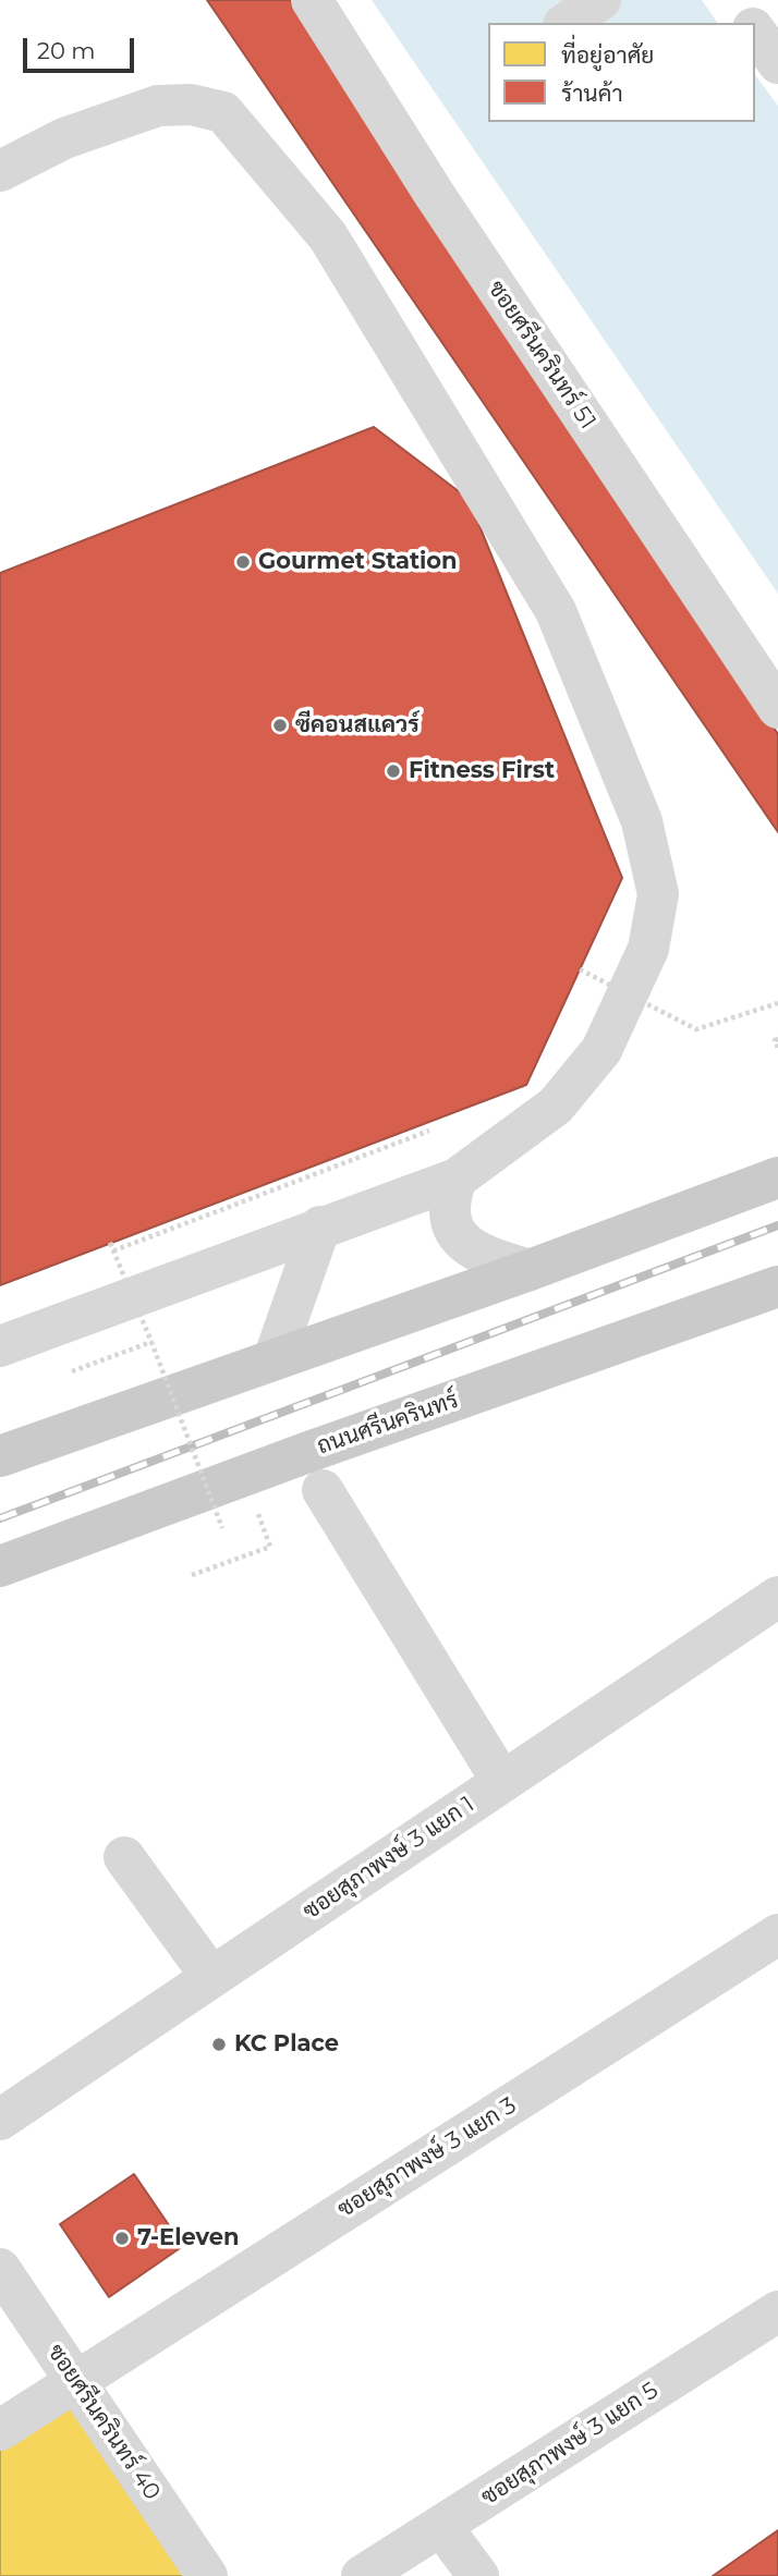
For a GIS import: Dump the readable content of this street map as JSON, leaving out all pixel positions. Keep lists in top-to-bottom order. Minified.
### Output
{"streets":{"main road":["ถนนศรีนครินทร์"],"street":["ซอยศรีนครินทร์ 51","ซอยสุภาพงษ์ 3 แยก 1","ซอยสุภาพงษ์ 3 แยก 3","ซอยศรีนครินทร์ 40","ซอยสุภาพงษ์ 3 แยก 5"]},"crossings":[["ซอยสุภาพงษ์ 3 แยก 3","ซอยศรีนครินทร์ 40"]],"places":["Gourmet Station","ซีคอนสแควร์","Fitness First","KC Place","7-Eleven"],"legend":["ที่อยู่อาศัย","ร้านค้า"],"scale_bar":"20 m"}
